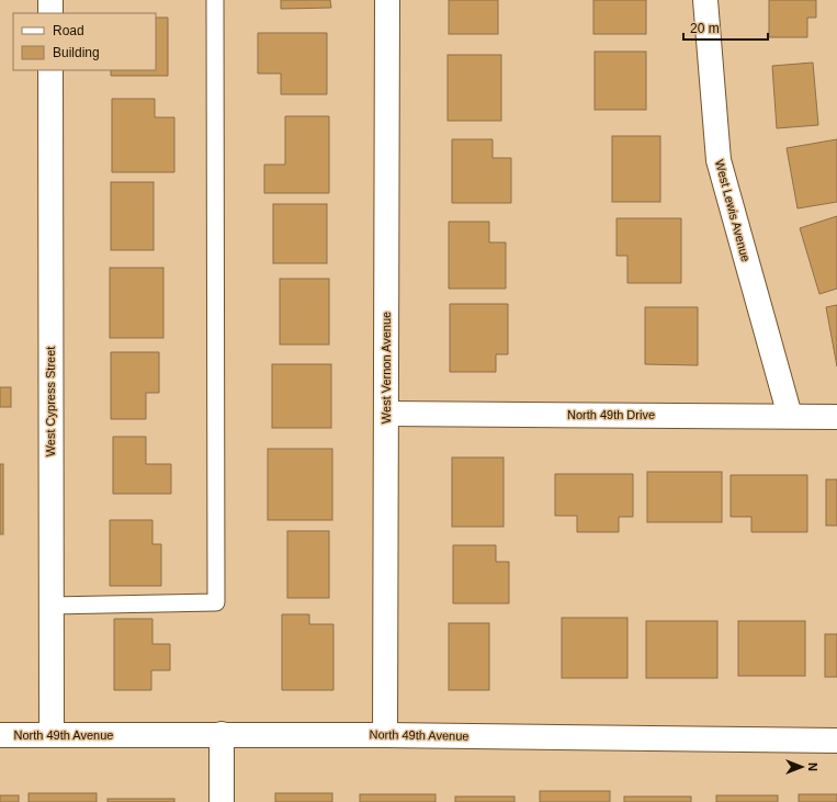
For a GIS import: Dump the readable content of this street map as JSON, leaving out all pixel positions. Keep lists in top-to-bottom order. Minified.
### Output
{"streets":{"street":["West Lewis Avenue","West Vernon Avenue","West Cypress Street","North 49th Drive","North 49th Avenue"]},"crossings":[["West Lewis Avenue","North 49th Drive"],["West Vernon Avenue","North 49th Drive"],["West Vernon Avenue","North 49th Avenue"],["West Cypress Street","North 49th Avenue"]],"legend":["Road","Building"],"scale_bar":"20 m","north":"right"}
